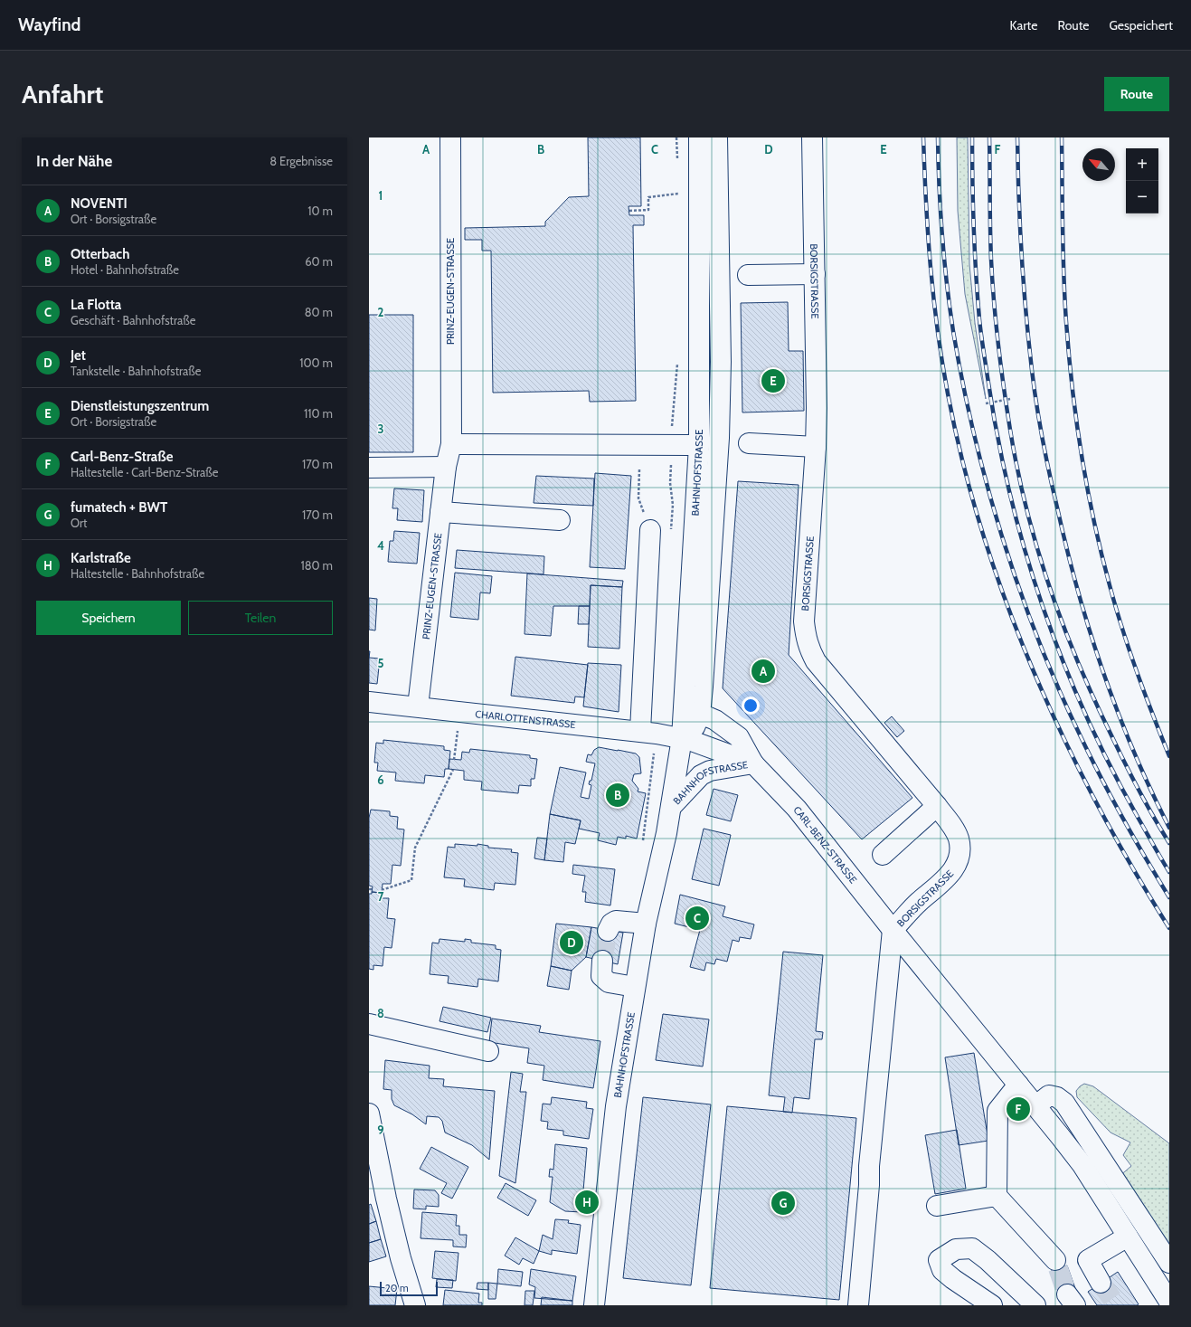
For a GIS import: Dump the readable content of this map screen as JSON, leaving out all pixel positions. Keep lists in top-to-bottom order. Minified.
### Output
{"streets":{"street":["BORSIGSTRASSE","PRINZ-EUGEN-STRASSE","BAHNHOFSTRASSE","CHARLOTTENSTRASSE","CARL-BENZ-STRASSE"]},"crossings":[["BORSIGSTRASSE","CARL-BENZ-STRASSE"],["PRINZ-EUGEN-STRASSE","CHARLOTTENSTRASSE"],["BAHNHOFSTRASSE","CHARLOTTENSTRASSE"],["BAHNHOFSTRASSE","CARL-BENZ-STRASSE"],["CHARLOTTENSTRASSE","CARL-BENZ-STRASSE"]],"scale_bar":"20 m","north":"top left","page":{"header":"Wayfind","nav":["Karte","Route","Gespeichert"],"buttons":["Route",["Speichern","Teilen"]],"title":"Anfahrt","heading":["In der Nähe","8 Ergebnisse"],"map_buttons":["+","−"],"list":[{"mark":"A","name":"NOVENTI","note":"Ort · Borsigstraße","value":"10 m"},{"mark":"B","name":"Otterbach","note":"Hotel · Bahnhofstraße","value":"60 m"},{"mark":"C","name":"La Flotta","note":"Geschäft · Bahnhofstraße","value":"80 m"},{"mark":"D","name":"Jet","note":"Tankstelle · Bahnhofstraße","value":"100 m"},{"mark":"E","name":"Dienstleistungszentrum","note":"Ort · Borsigstraße","value":"110 m"},{"mark":"F","name":"Carl-Benz-Straße","note":"Haltestelle · Carl-Benz-Straße","value":"170 m"},{"mark":"G","name":"fumatech + BWT","note":"Ort","value":"170 m"},{"mark":"H","name":"Karlstraße","note":"Haltestelle · Bahnhofstraße","value":"180 m"}],"pins":["E","A","B","C","D","F","H","G"],"scale":"20 m"},"grid":{"columns":["A","B","C","D","E","F"],"rows":["1","2","3","4","5","6","7","8","9"]}}
